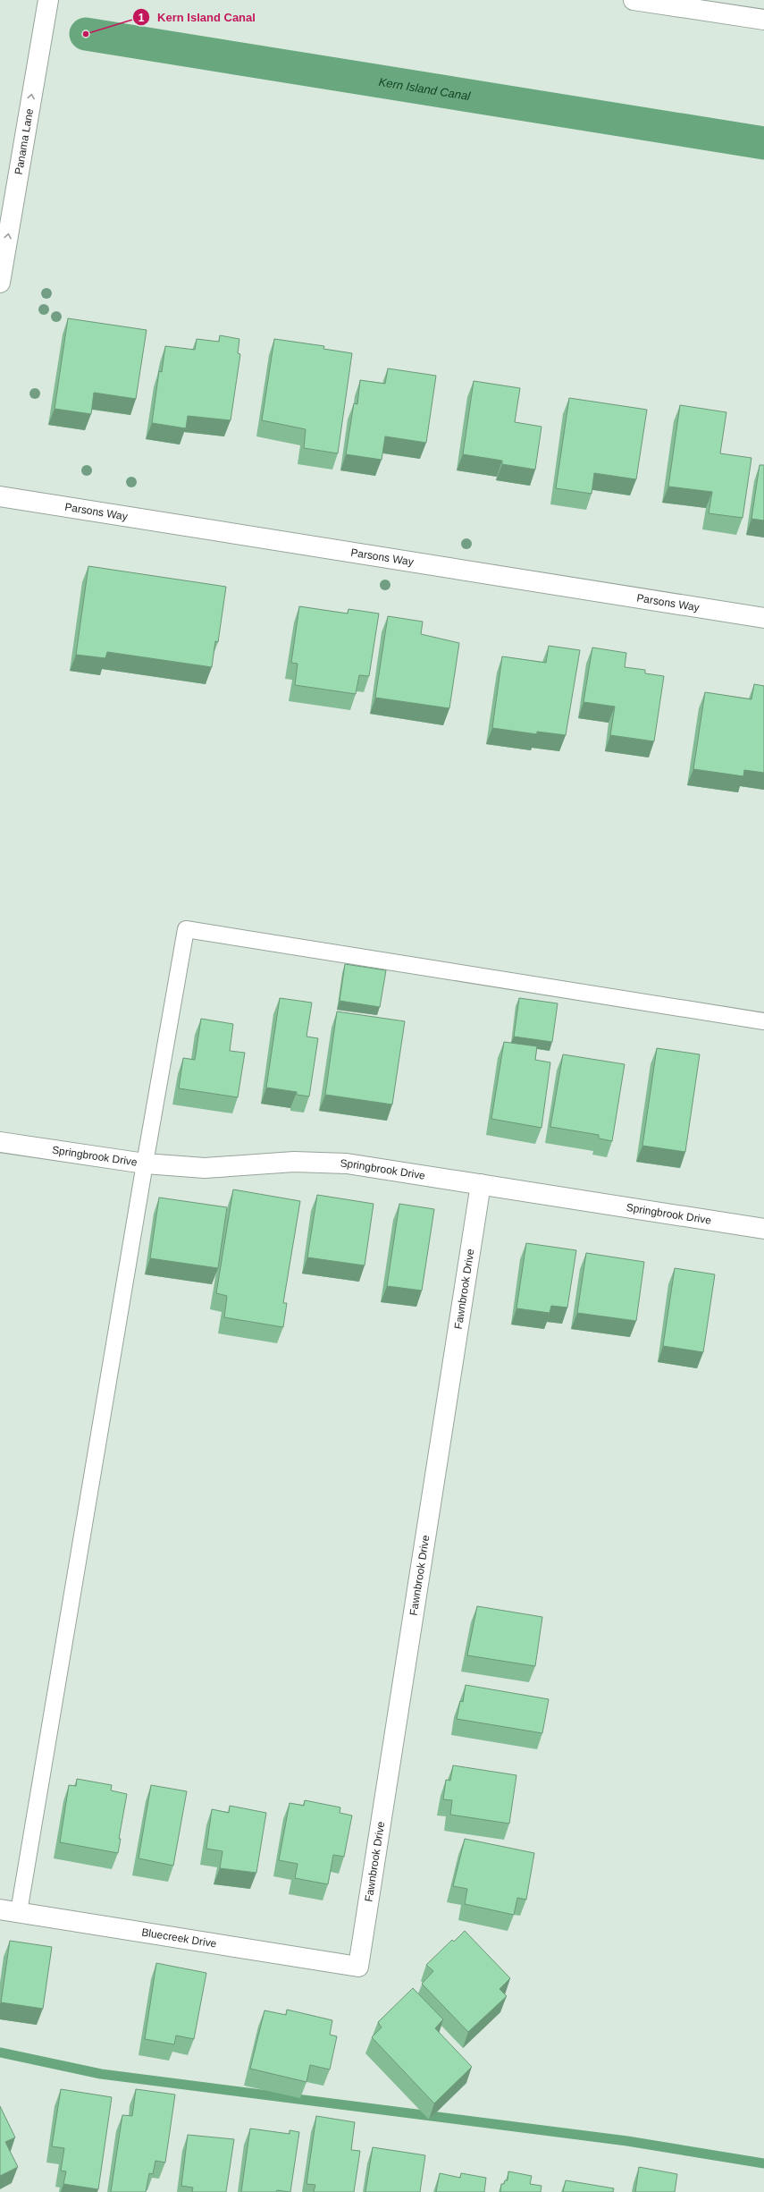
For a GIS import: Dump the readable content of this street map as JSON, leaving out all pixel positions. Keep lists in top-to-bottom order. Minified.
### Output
{"streets":{"street":["Panama Lane","Parsons Way","Springbrook Drive","Fawnbrook Drive","Bluecreek Drive"]},"crossings":[["Springbrook Drive","Fawnbrook Drive"],["Fawnbrook Drive","Bluecreek Drive"]],"one_way":["Panama Lane"],"water":["Kern Island Canal"],"places":["Kern Island Canal"]}
